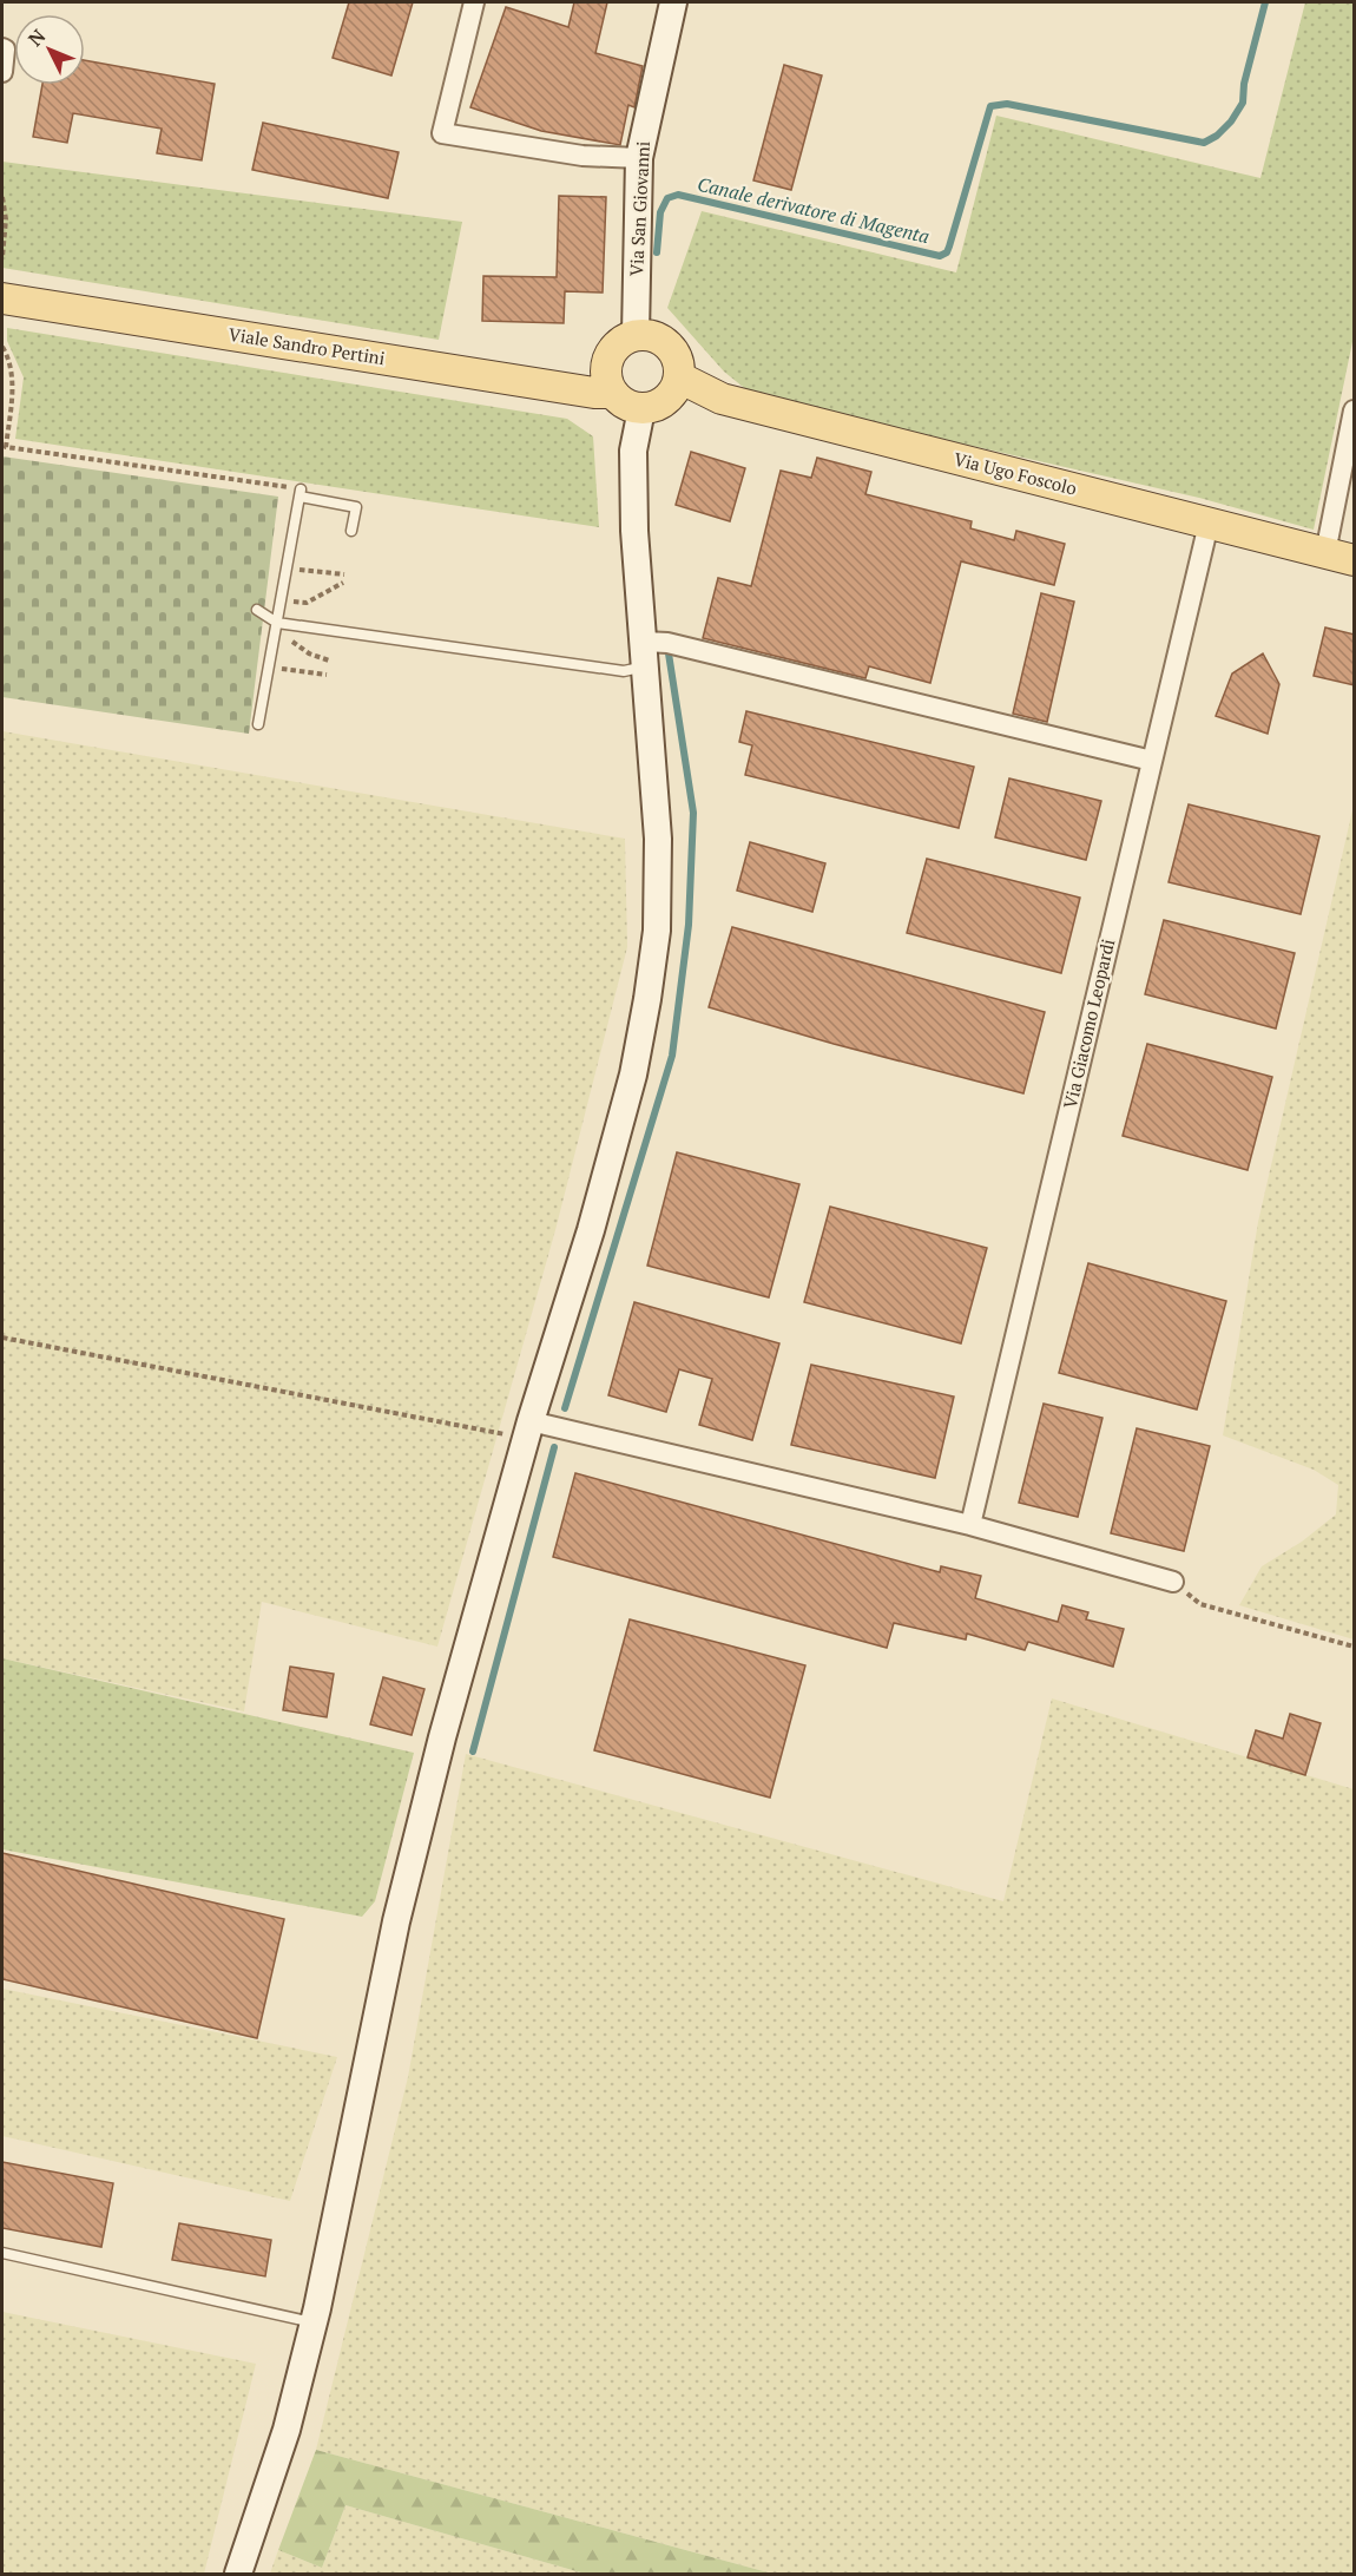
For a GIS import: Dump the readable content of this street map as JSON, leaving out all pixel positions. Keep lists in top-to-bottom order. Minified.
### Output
{"streets":{"main road":["Viale Sandro Pertini","Via Ugo Foscolo"],"street":["Via San Giovanni","Via Giacomo Leopardi"]},"crossings":[["Via San Giovanni","Viale Sandro Pertini"],["Via San Giovanni","Via Ugo Foscolo"],["Viale Sandro Pertini","Via Ugo Foscolo"],["Via Ugo Foscolo","Via Giacomo Leopardi"]],"water":["Canale derivatore di Magenta"],"north":"top left"}
